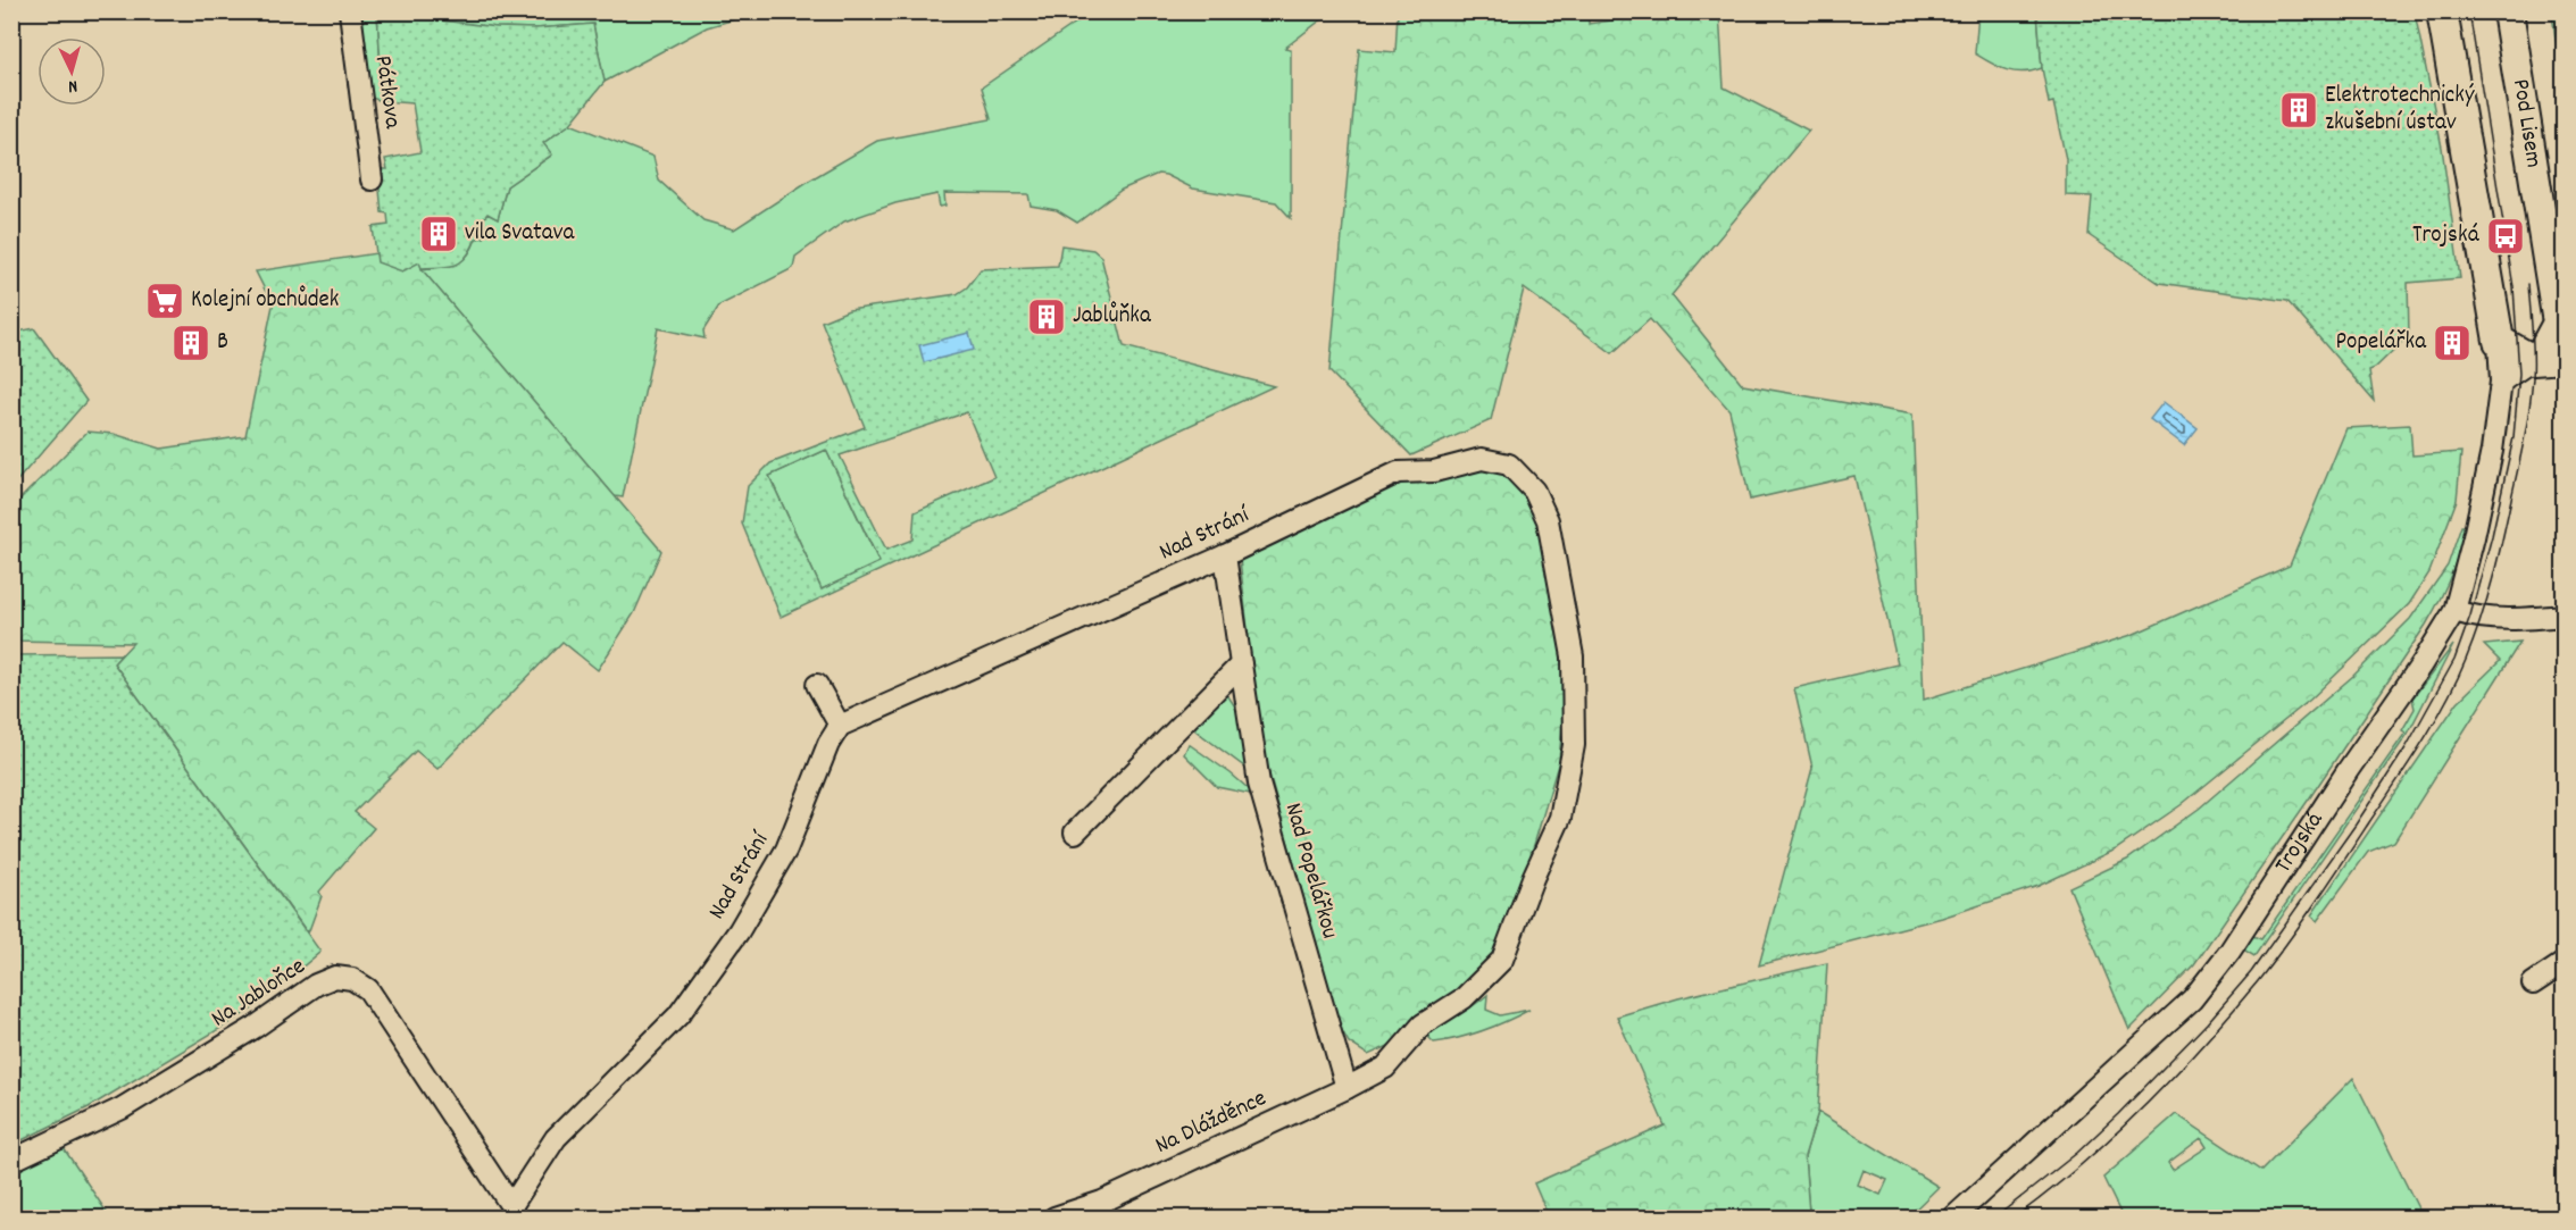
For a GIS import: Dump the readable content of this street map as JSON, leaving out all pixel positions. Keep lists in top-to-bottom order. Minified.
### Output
{"streets":{"street":["Pátkova","Pod Lisem","Nad Strání","Trojská","Nad Popelářkou","Na Jabloňce","Na Dlážděnce"]},"crossings":[["Nad Strání","Nad Popelářkou"],["Nad Strání","Na Jabloňce"],["Nad Strání","Na Dlážděnce"],["Nad Popelářkou","Na Dlážděnce"]],"places":{"building":["Elektrotechnický zkušební ústav","vila Svatava","Jablůňka","B","Popelářka"],"bus stop":["Trojská"],"supermarket":["Kolejní obchůdek"]},"north":"bottom"}
